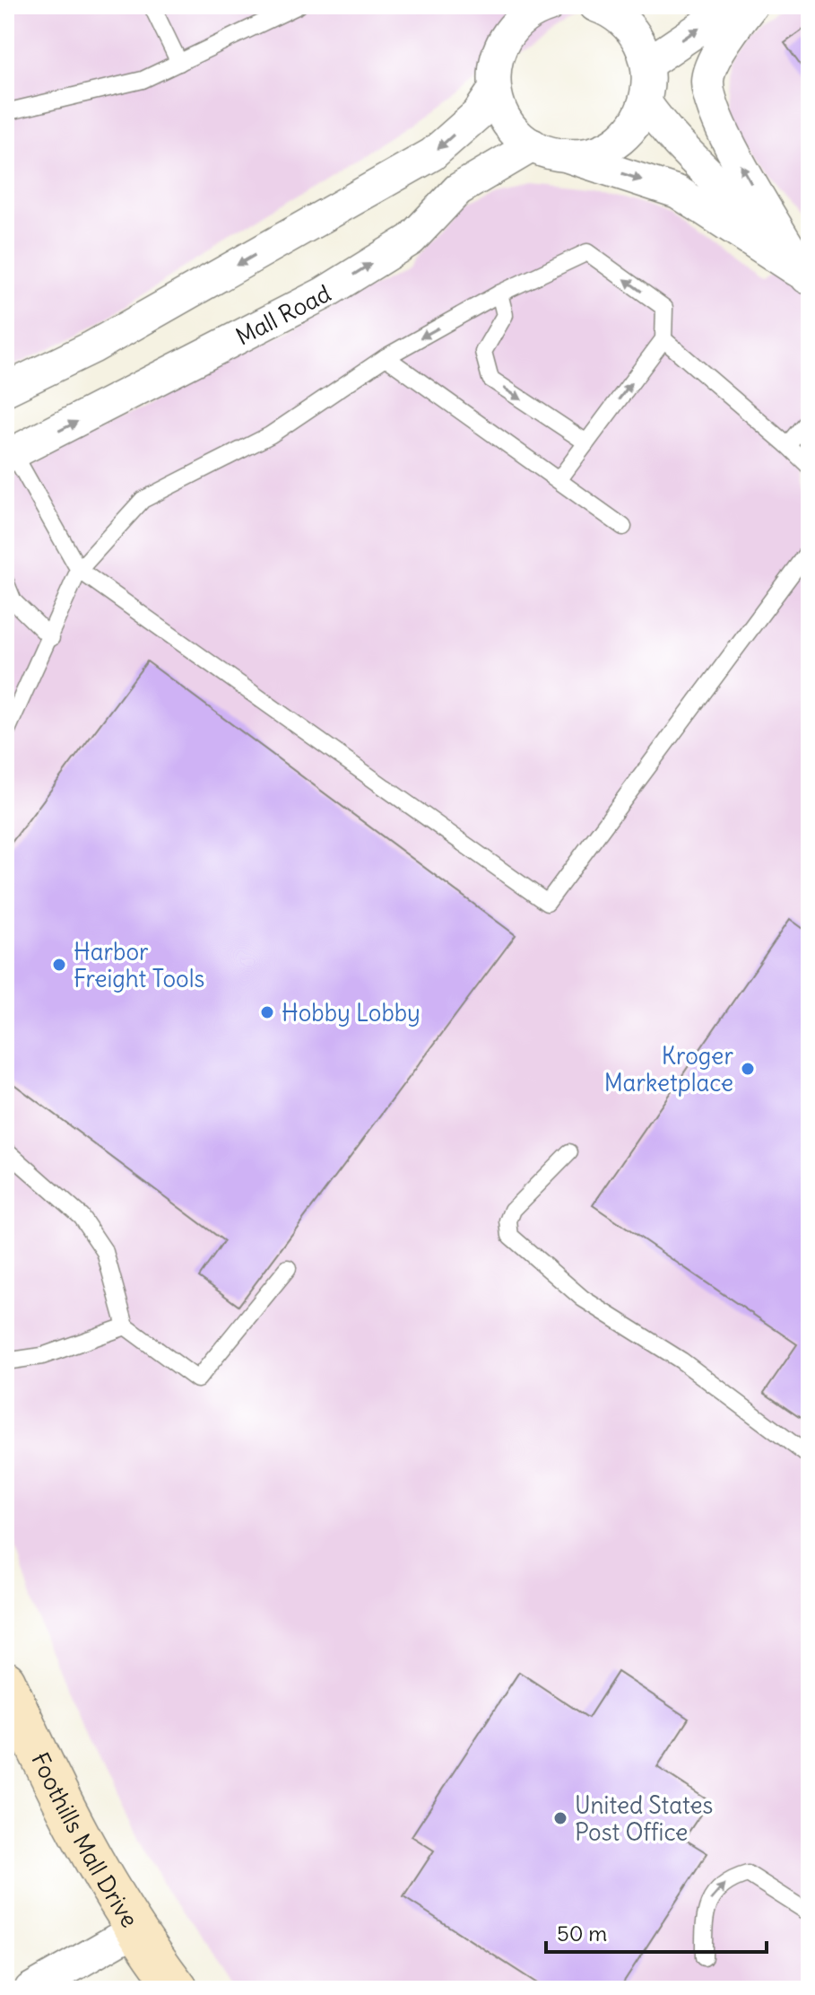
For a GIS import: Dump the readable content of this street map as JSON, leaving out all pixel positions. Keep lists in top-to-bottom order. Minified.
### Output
{"streets":{"main road":["Foothills Mall Drive"],"street":["Mall Road"]},"places":["Harbor Freight Tools","Hobby Lobby","Kroger Marketplace","United States Post Office"],"scale_bar":"50 m"}
